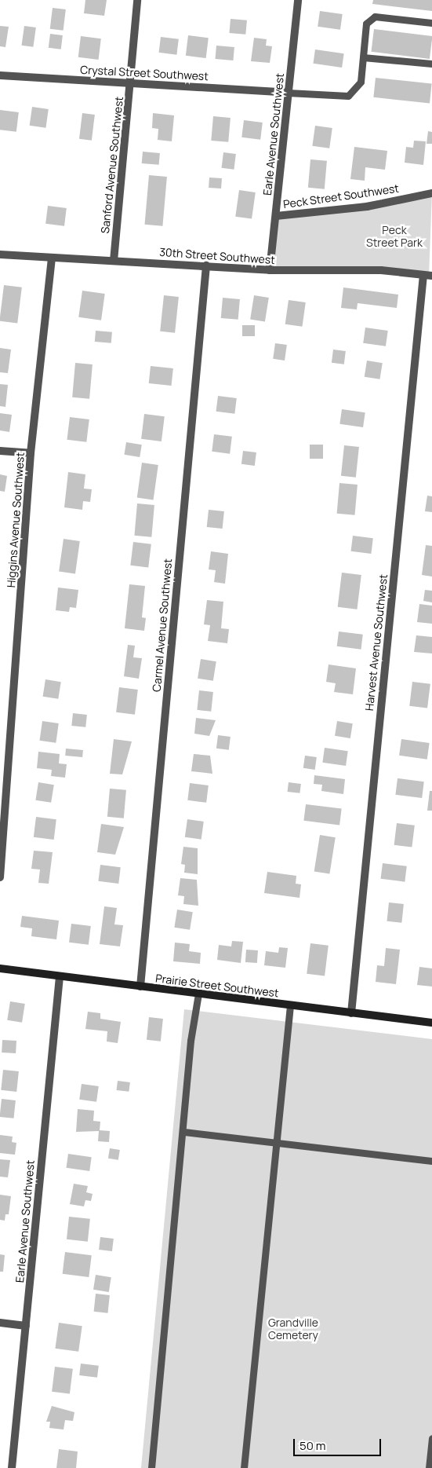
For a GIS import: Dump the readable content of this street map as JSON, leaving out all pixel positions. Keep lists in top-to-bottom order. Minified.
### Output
{"streets":{"street":["Crystal Street Southwest","Earle Avenue Southwest","Sanford Avenue Southwest","Peck Street Southwest","30th Street Southwest","Higgins Avenue Southwest","Carmel Avenue Southwest","Harvest Avenue Southwest","Prairie Street Southwest"]},"crossings":[["Crystal Street Southwest","Earle Avenue Southwest"],["Crystal Street Southwest","Sanford Avenue Southwest"],["Earle Avenue Southwest","Peck Street Southwest"],["Earle Avenue Southwest","30th Street Southwest"],["Earle Avenue Southwest","Prairie Street Southwest"],["Sanford Avenue Southwest","30th Street Southwest"],["30th Street Southwest","Higgins Avenue Southwest"],["30th Street Southwest","Carmel Avenue Southwest"],["30th Street Southwest","Harvest Avenue Southwest"],["Carmel Avenue Southwest","Prairie Street Southwest"],["Harvest Avenue Southwest","Prairie Street Southwest"]],"parks":["Peck Street Park","Grandville Cemetery"],"scale_bar":"50 m"}
